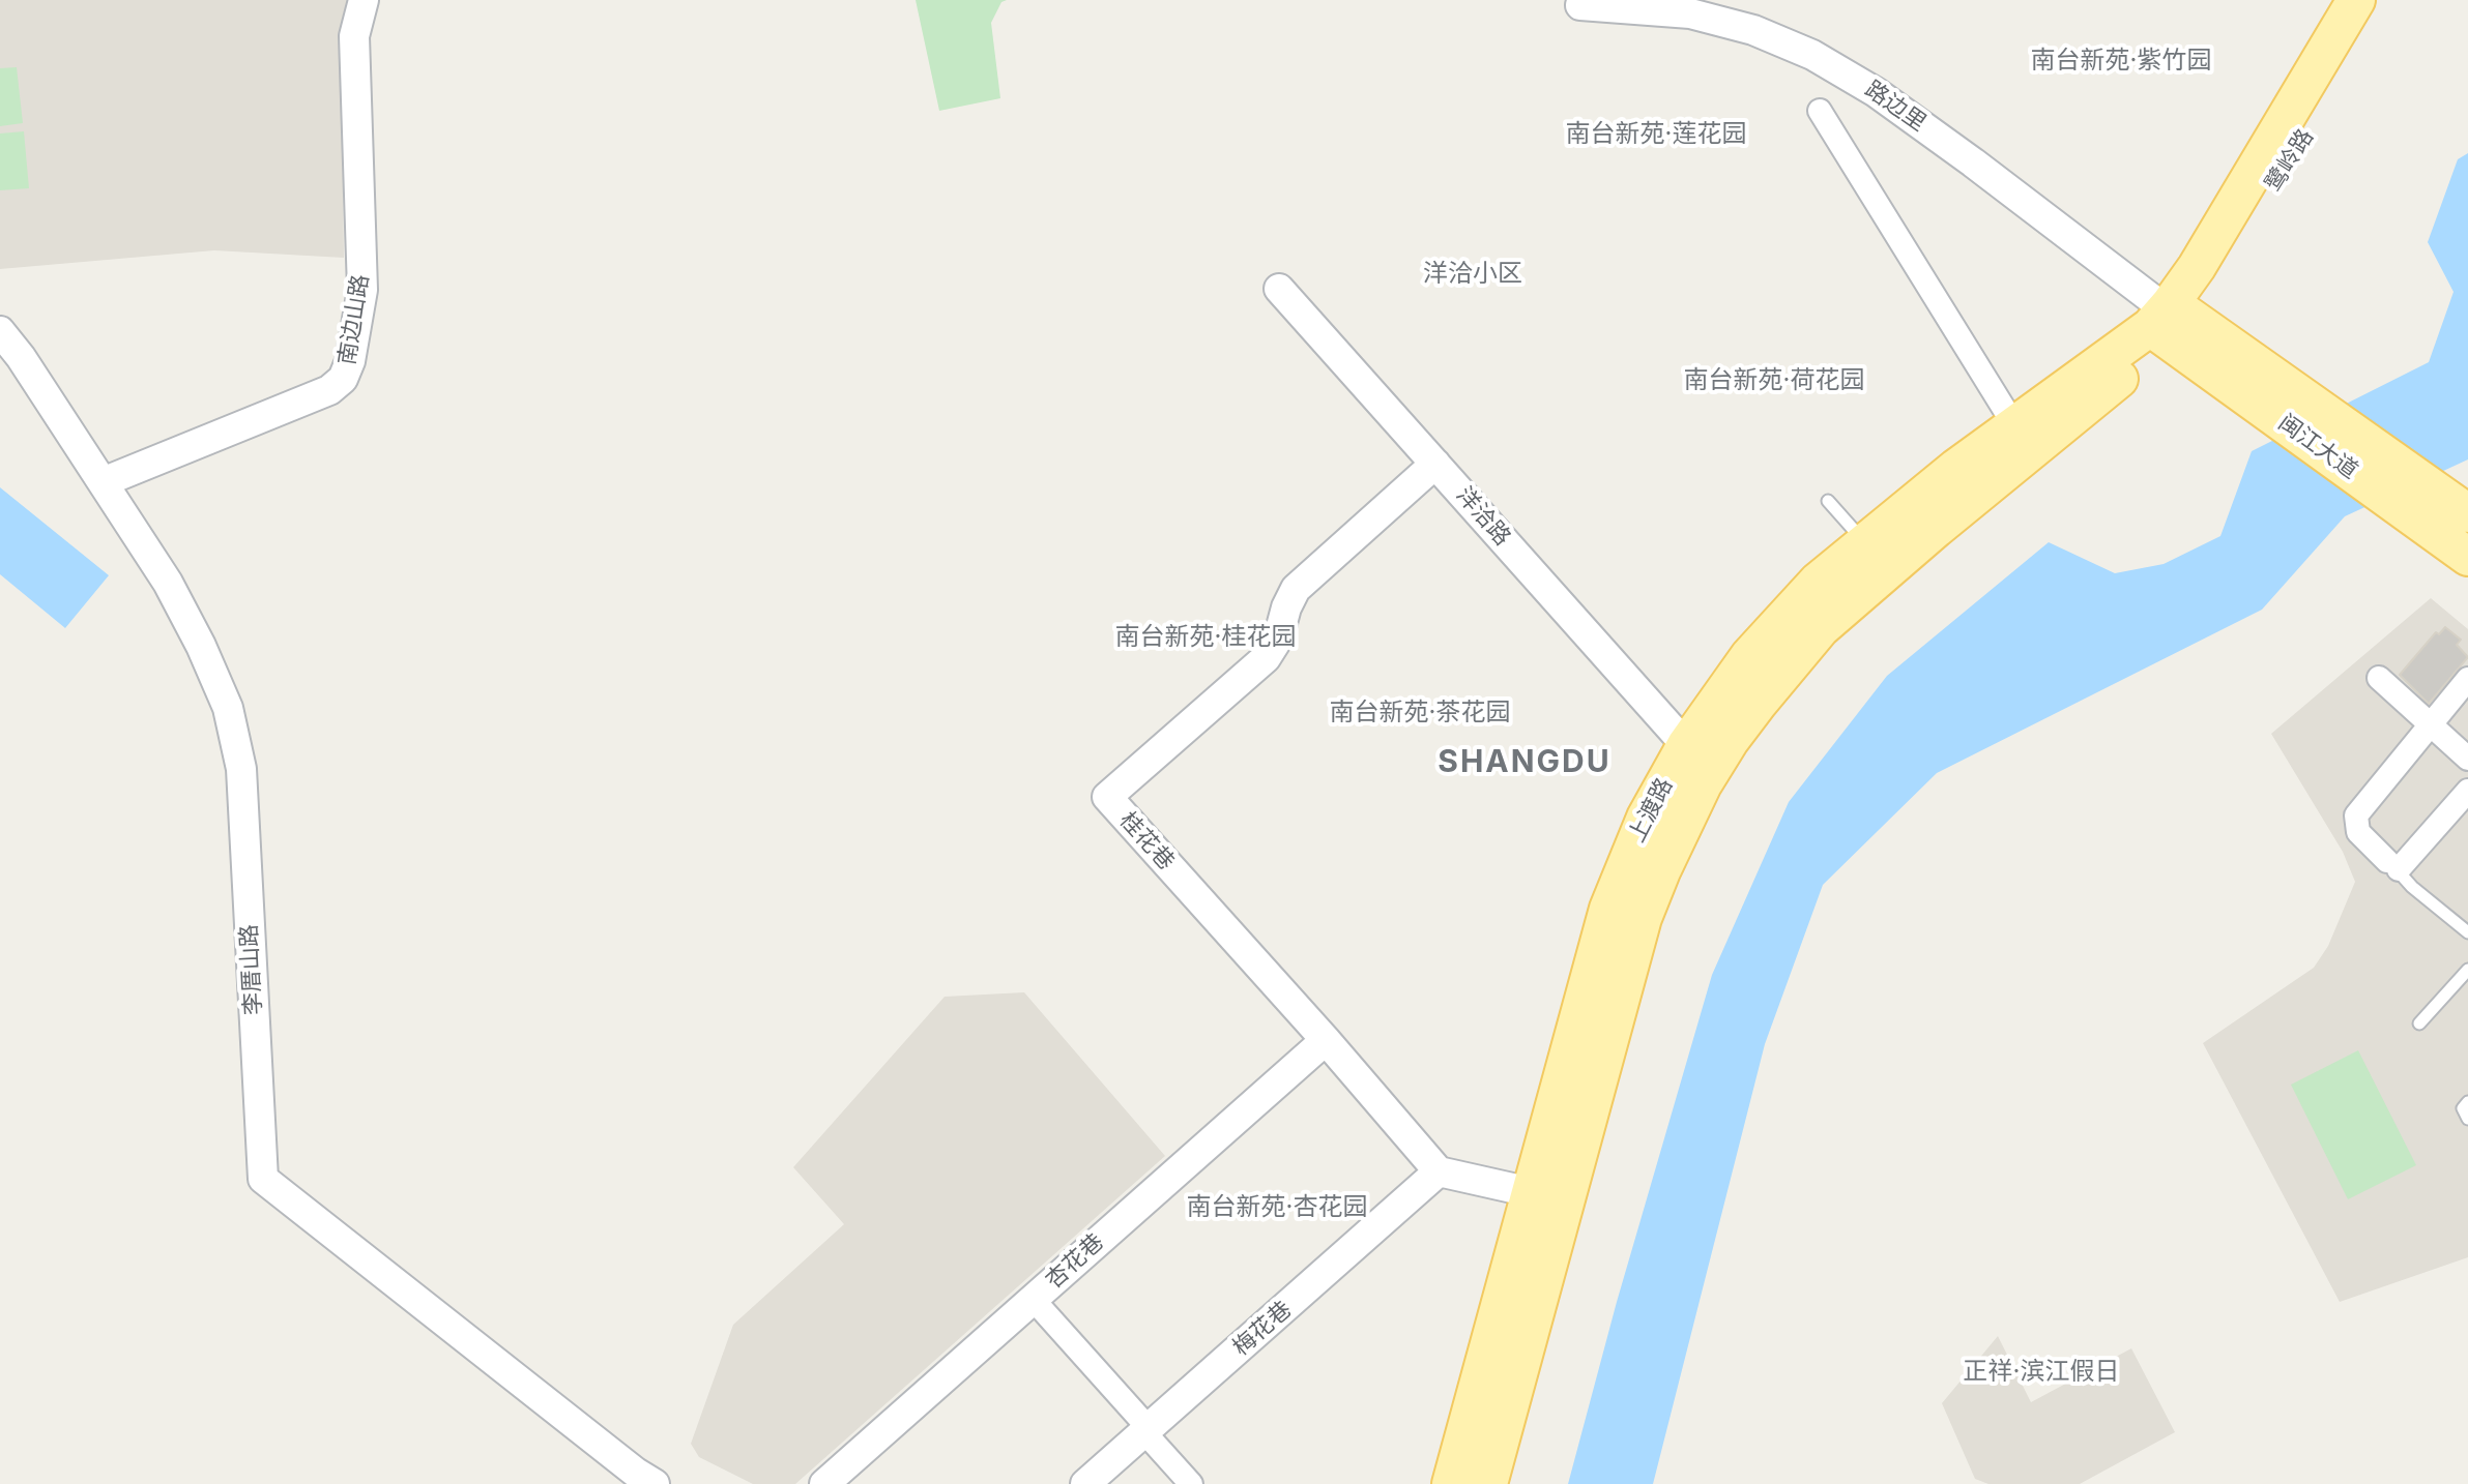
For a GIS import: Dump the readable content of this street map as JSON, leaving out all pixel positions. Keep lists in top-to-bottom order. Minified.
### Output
{"streets":{"main road":["鹭岭路","闽江大道","上渡路"],"street":["路边里","南边山路","洋洽路","桂花巷","李厝山路","杏花巷","梅花巷"]},"crossings":[["路边里","鹭岭路"],["路边里","闽江大道"],["路边里","上渡路"],["鹭岭路","闽江大道"],["鹭岭路","上渡路"],["南边山路","李厝山路"],["闽江大道","上渡路"],["洋洽路","上渡路"],["洋洽路","桂花巷"],["桂花巷","杏花巷"],["桂花巷","梅花巷"]],"districts":["南台新苑·紫竹园","南台新苑·莲花园","洋洽小区","南台新苑·荷花园","南台新苑·桂花园","南台新苑·茶花园","SHANGDU","南台新苑·杏花园","正祥·滨江假日"]}
